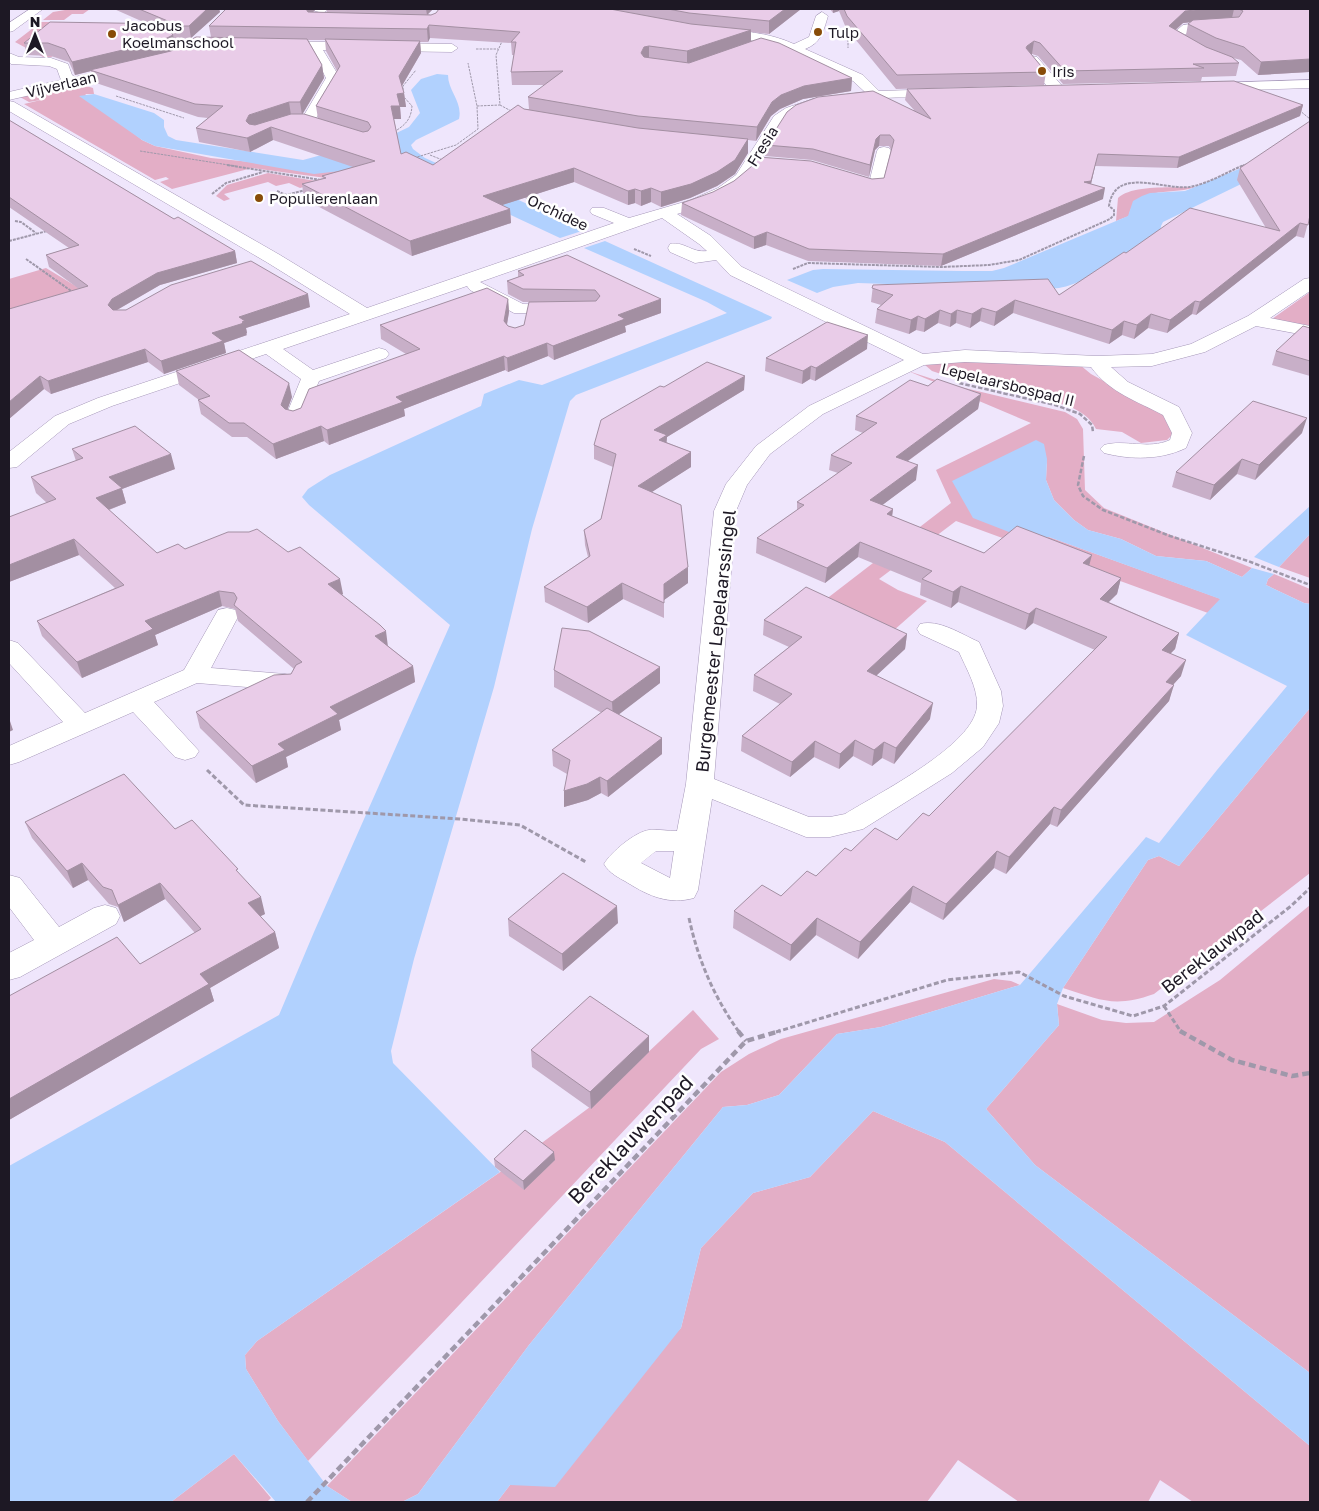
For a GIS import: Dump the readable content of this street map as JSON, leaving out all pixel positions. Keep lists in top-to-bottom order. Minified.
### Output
{"streets":{"street":["Vijverlaan","Fresia","Orchidee","Burgemeester Lepelaarssingel"],"path":["Lepelaarsbospad II","Bereklauwpad","Bereklauwenpad"]},"crossings":[["Fresia","Orchidee"],["Bereklauwpad","Bereklauwenpad"]],"places":["Tulp","Jacobus Koelmanschool","Iris","Populierenlaan"],"north":"top"}
